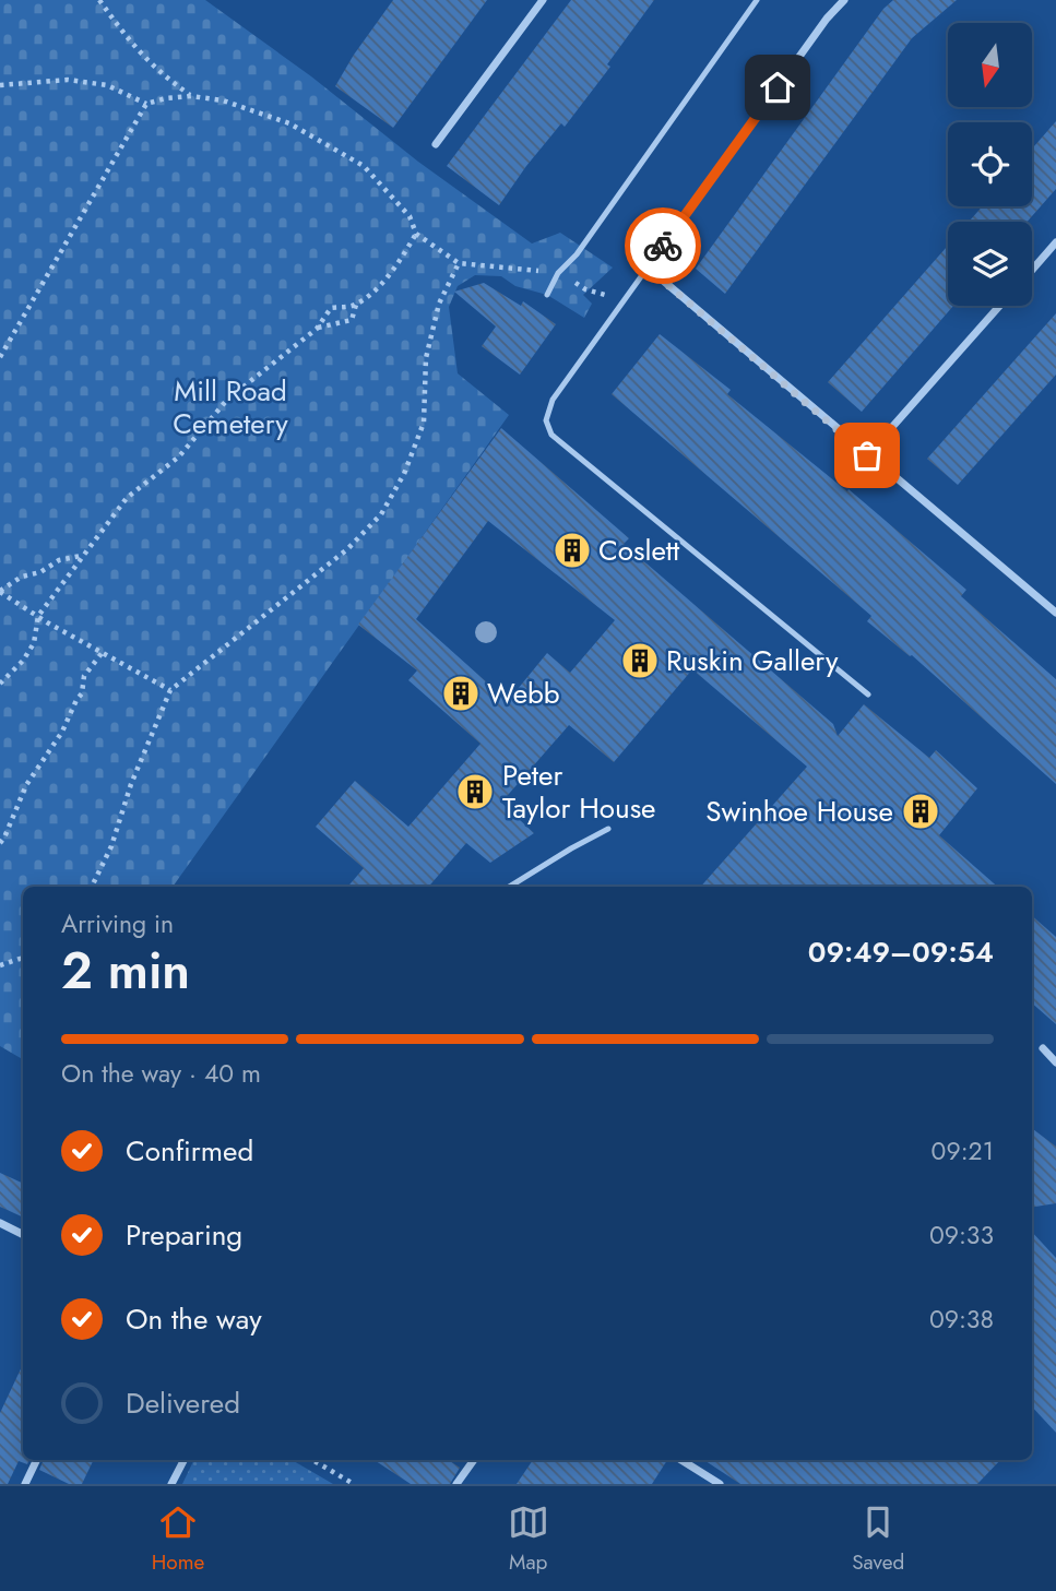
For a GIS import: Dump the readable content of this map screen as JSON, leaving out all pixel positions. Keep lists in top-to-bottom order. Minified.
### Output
{"parks":["Mill Road Cemetery"],"places":{"building":["Coslett","Ruskin Gallery","Webb","Peter Taylor House","Swinhoe House"]},"north":"bottom","page":{"heading":["2 min","Arriving in","09:49–09:54"],"bar":"On the way · 40 m","list":[["Confirmed","09:21"],["Preparing","09:33"],["On the way","09:38"],"Delivered"],"tabs":["Home","Map","Saved"]}}
